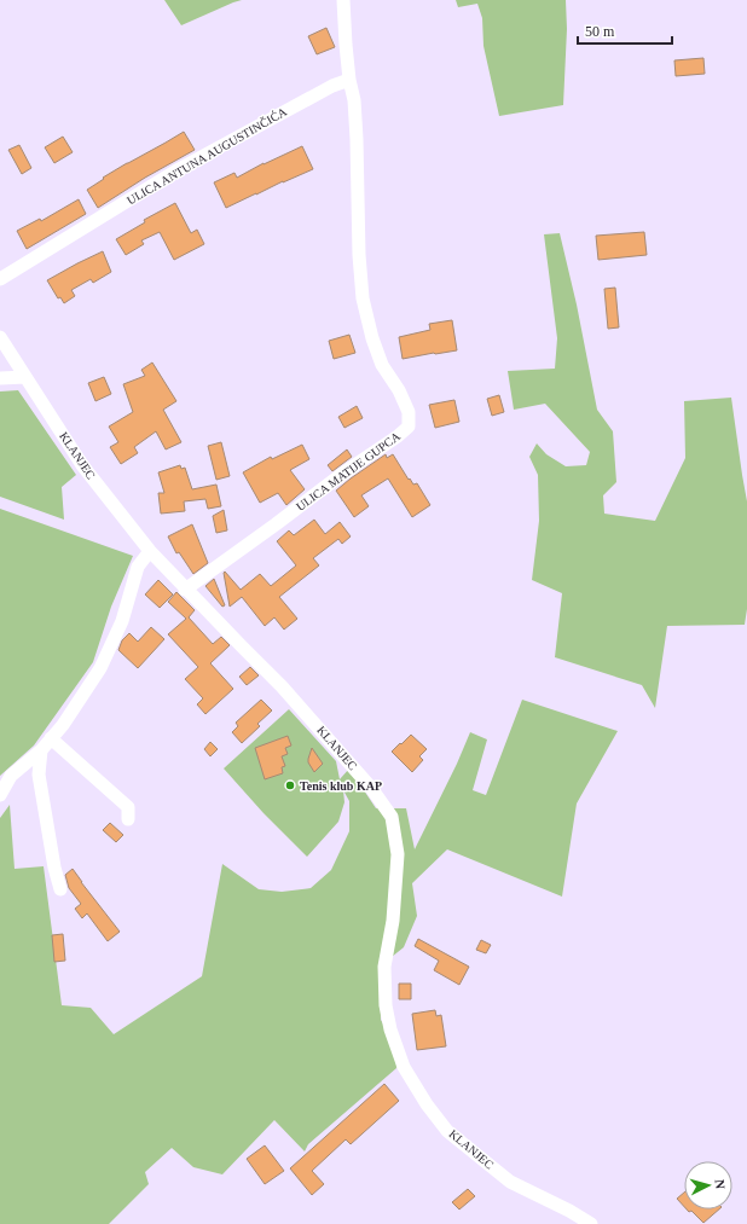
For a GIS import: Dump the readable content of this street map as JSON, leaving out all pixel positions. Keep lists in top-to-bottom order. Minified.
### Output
{"streets":{"street":["ULICA ANTUNA AUGUSTINČIĆA","KLANJEC","ULICA MATIJE GUPCA"]},"crossings":[["ULICA ANTUNA AUGUSTINČIĆA","ULICA MATIJE GUPCA"],["KLANJEC","ULICA MATIJE GUPCA"]],"places":["Tenis klub KAP"],"scale_bar":"50 m","north":"right"}
